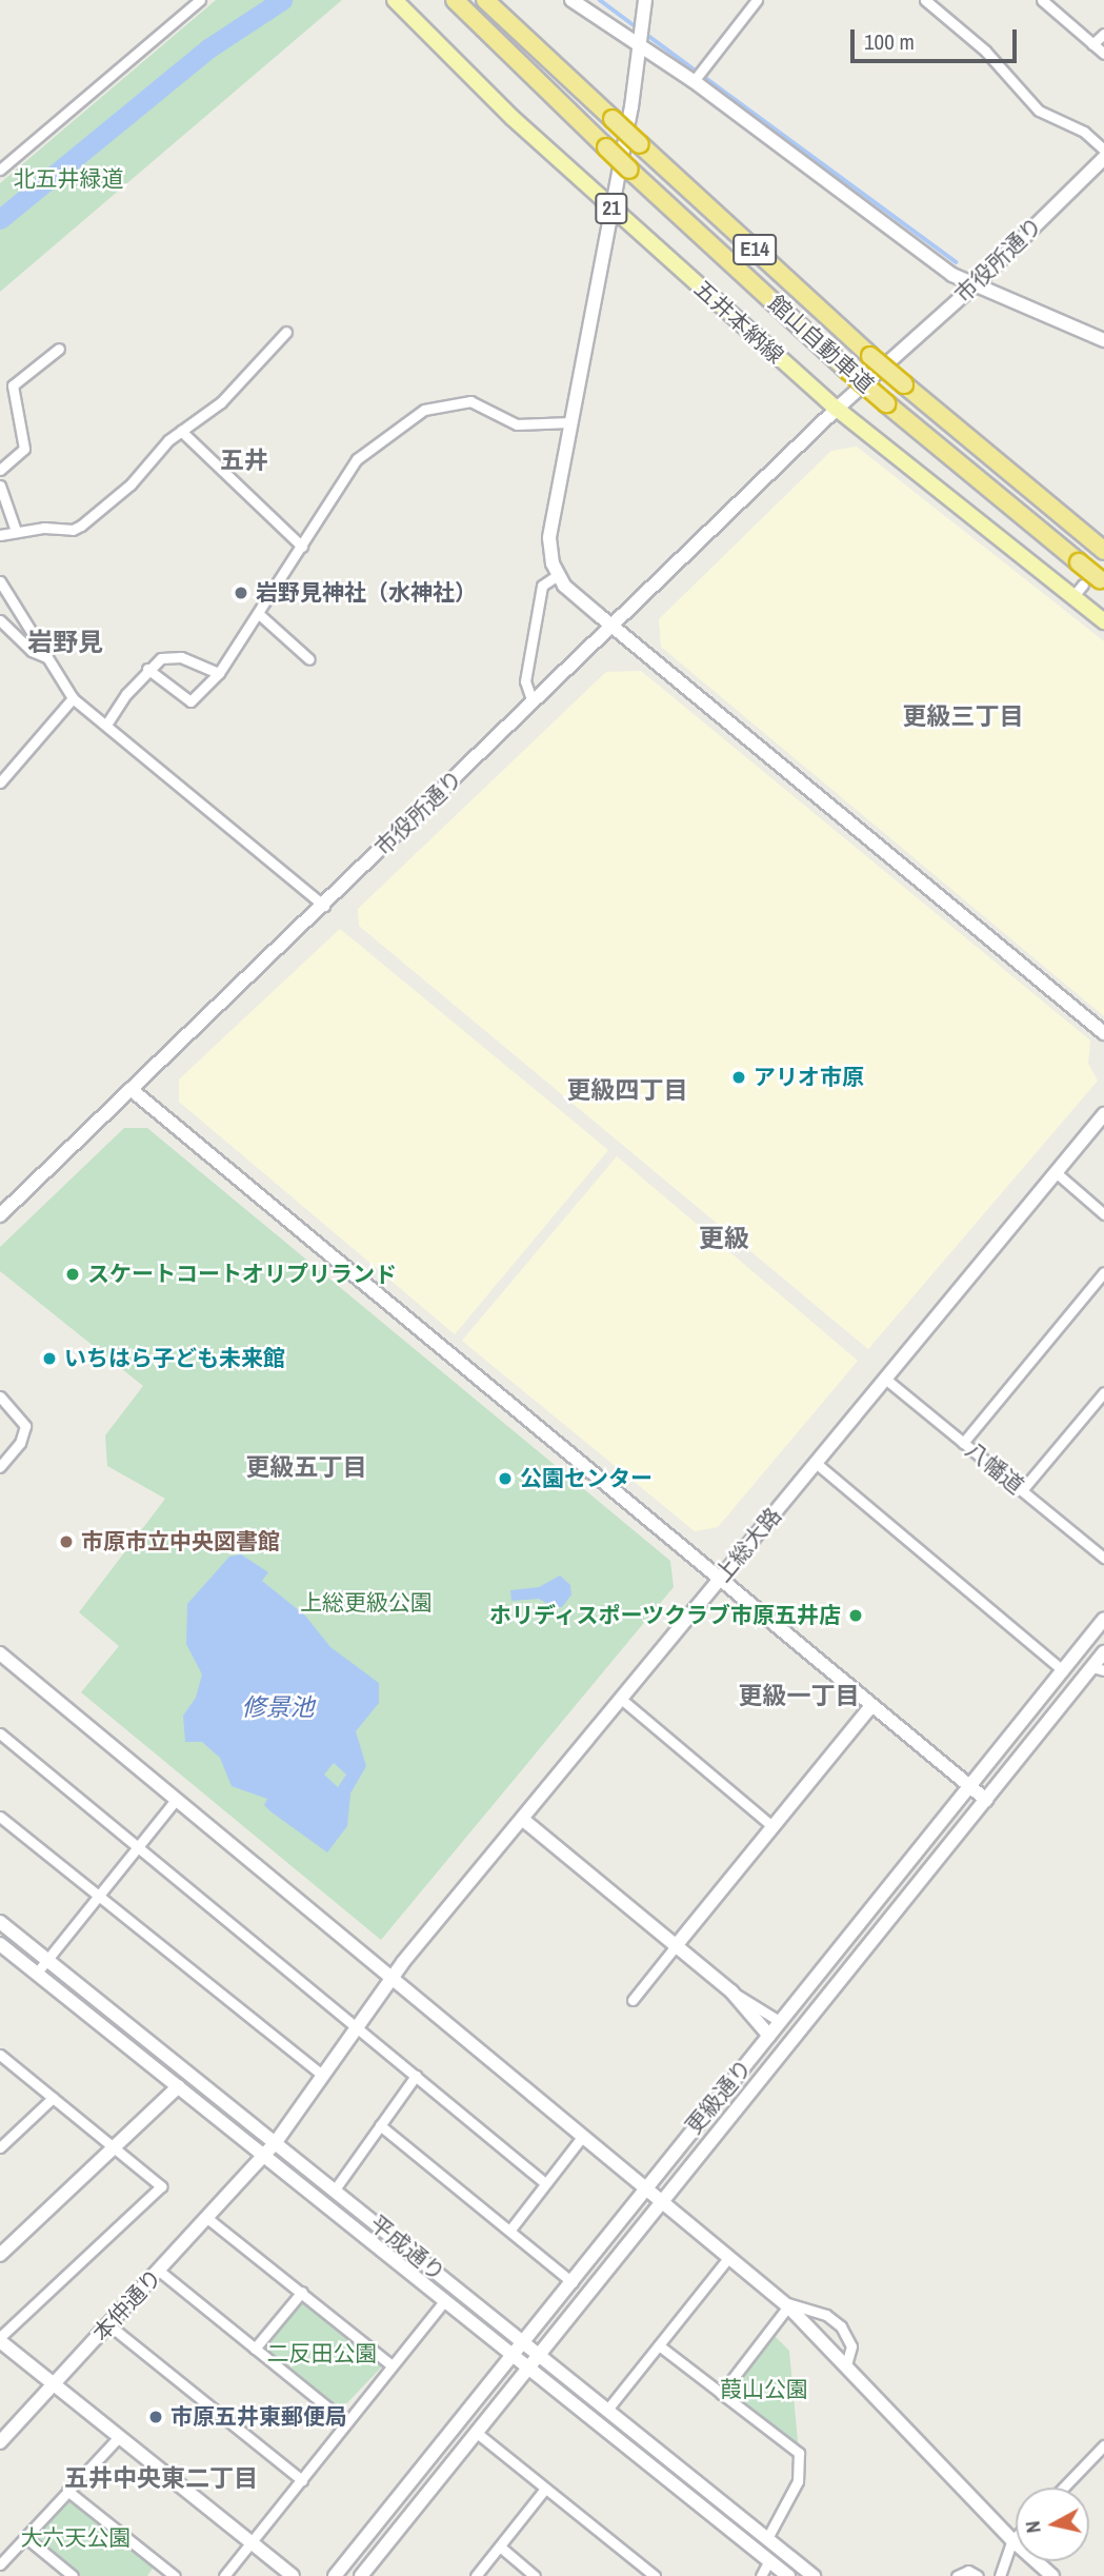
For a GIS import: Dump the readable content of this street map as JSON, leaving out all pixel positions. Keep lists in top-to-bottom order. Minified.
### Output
{"streets":{"highway":["E14","館山自動車道"],"main road":["21","五井本納線"],"street":["市役所通り","八幡道","上総大路","更級通り","平成通り","本仲通り"]},"crossings":[["市役所通り","五井本納線"],["五井本納線","館山自動車道"],["八幡道","上総大路"],["上総大路","本仲通り"],["更級通り","平成通り"],["平成通り","本仲通り"]],"districts":["五井","岩野見","更級三丁目","更級四丁目","更級","更級五丁目","更級一丁目","五井中央東二丁目"],"water":["修景池"],"parks":["北五井緑道","上総更級公園","二反田公園","葭山公園","大六天公園"],"places":["岩野見神社（水神社）","アリオ市原","スケートコートオリプリランド","いちはら子ども未来館","公園センター","市原市立中央図書館","ホリディスポーツクラブ市原五井店","市原五井東郵便局"],"scale_bar":"100 m","north":"left"}
